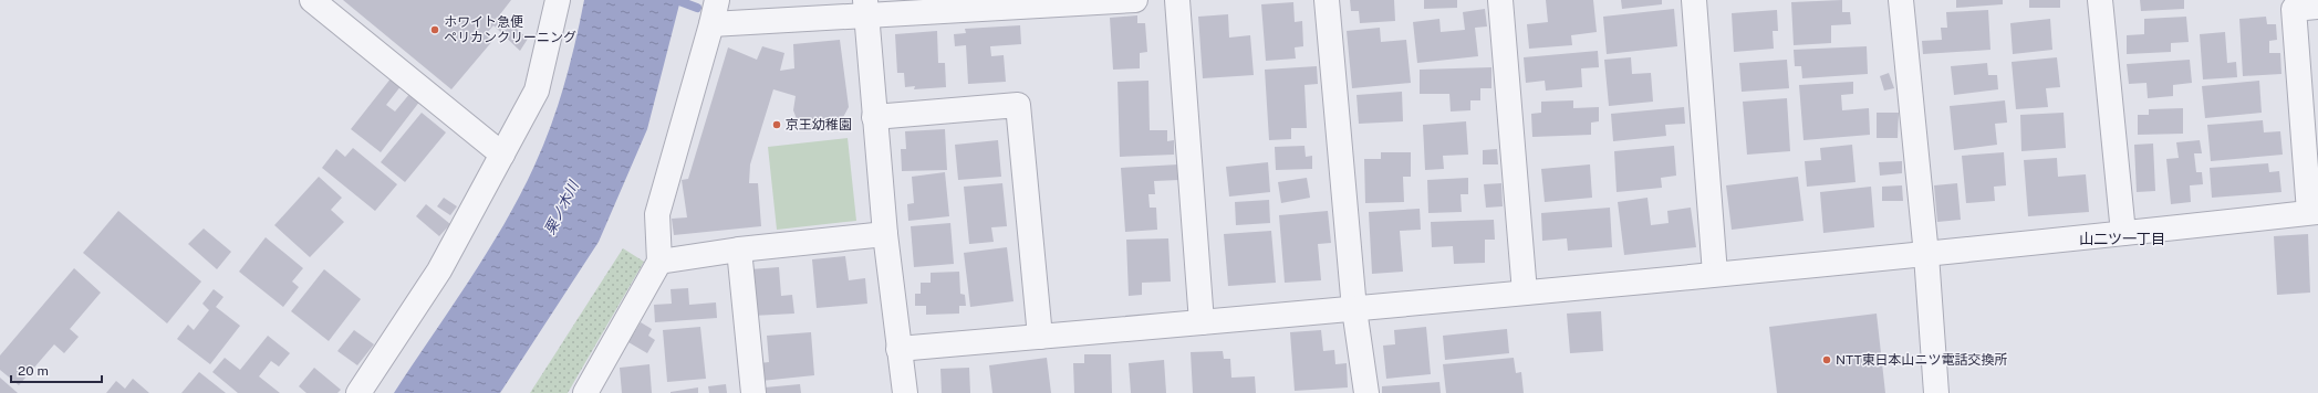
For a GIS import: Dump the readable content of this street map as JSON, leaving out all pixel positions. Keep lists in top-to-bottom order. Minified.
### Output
{"districts":["山二ツ一丁目"],"water":["栗ノ木川"],"places":["ホワイト急便 ペリカンクリーニング","京王幼稚園","NTT東日本山ニツ電話交換所"],"scale_bar":"20 m"}
